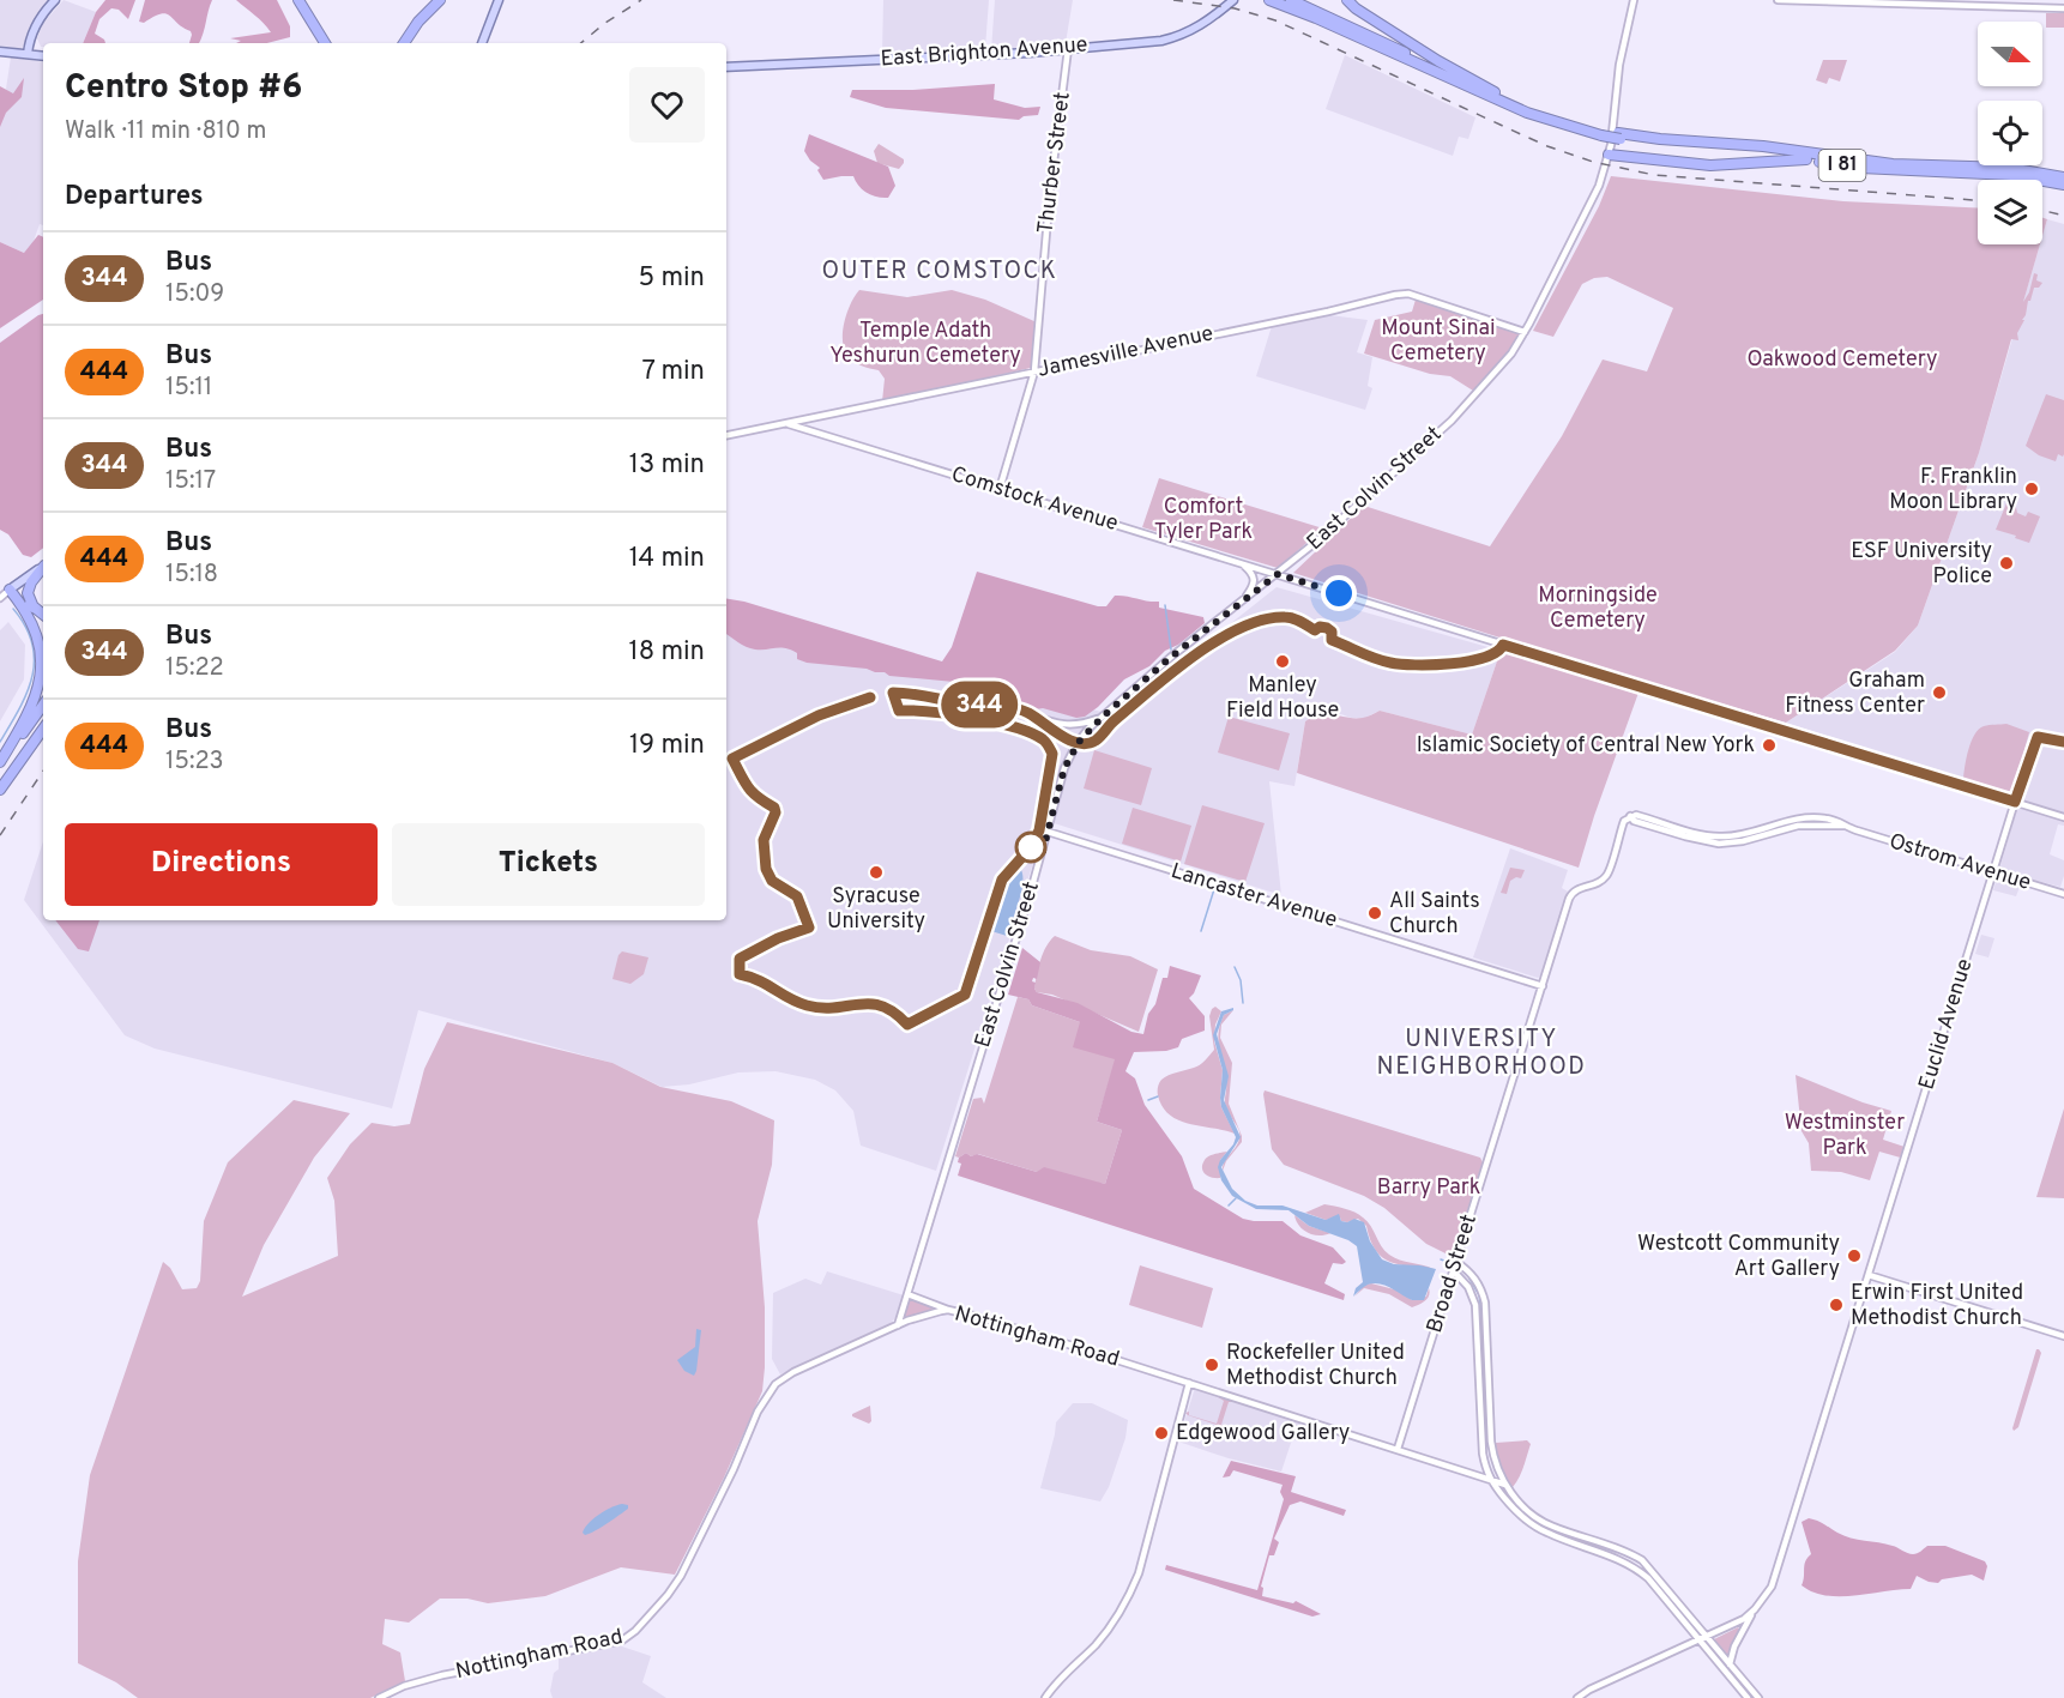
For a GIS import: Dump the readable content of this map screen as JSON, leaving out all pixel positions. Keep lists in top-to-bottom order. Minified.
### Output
{"streets":{"highway":["I 81"],"main road":["East Brighton Avenue"],"street":["Thurber Street","Jamesville Avenue","East Colvin Street","Comstock Avenue","Ostrom Avenue","Lancaster Avenue","Euclid Avenue","Broad Street","Nottingham Road"]},"crossings":[["East Brighton Avenue","Thurber Street"],["Thurber Street","Jamesville Avenue"],["Thurber Street","Comstock Avenue"],["Jamesville Avenue","East Colvin Street"],["Jamesville Avenue","Comstock Avenue"],["East Colvin Street","Comstock Avenue"],["East Colvin Street","Lancaster Avenue"],["East Colvin Street","Nottingham Road"],["Comstock Avenue","Euclid Avenue"],["Ostrom Avenue","Euclid Avenue"],["Ostrom Avenue","Broad Street"],["Lancaster Avenue","Broad Street"],["Broad Street","Nottingham Road"]],"districts":["OUTER COMSTOCK","UNIVERSITY NEIGHBORHOOD"],"parks":["Mount Sinai Cemetery","Temple Adath Yeshurun Cemetery","Oakwood Cemetery","Comfort Tyler Park","Morningside Cemetery","Westminster Park","Barry Park"],"places":["F. Franklin Moon Library","ESF University Police","Manley Field House","Graham Fitness Center","Islamic Society of Central New York","Syracuse University","All Saints Church","Westcott Community Art Gallery","Erwin First United Methodist Church","Rockefeller United Methodist Church","Edgewood Gallery"],"lines":["bus line 344"],"north":"right","page":{"on_map":"344","heading":[["Centro Stop #6","Walk · 11 min · 810 m"],"Departures"],"list":[{"mark":"344","name":"Bus","note":"15:09","value":"5 min"},{"mark":"444","name":"Bus","note":"15:11","value":"7 min"},{"mark":"344","name":"Bus","note":"15:17","value":"13 min"},{"mark":"444","name":"Bus","note":"15:18","value":"14 min"},{"mark":"344","name":"Bus","note":"15:22","value":"18 min"},{"mark":"444","name":"Bus","note":"15:23","value":"19 min"}],"buttons":["Directions","Tickets"]}}
